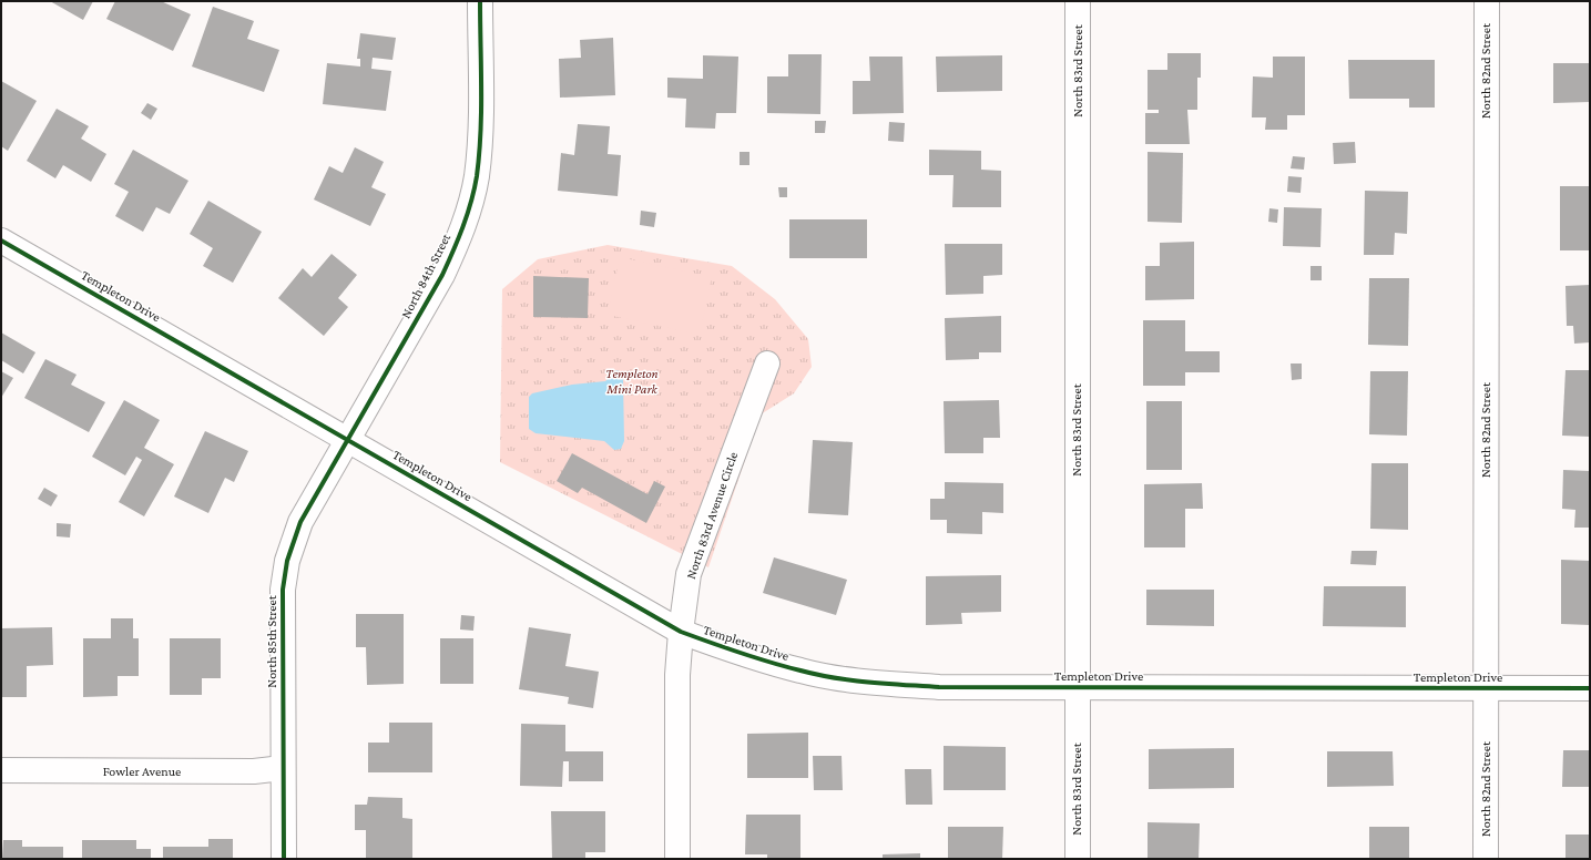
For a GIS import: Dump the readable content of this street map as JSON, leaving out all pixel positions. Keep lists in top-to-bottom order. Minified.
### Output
{"streets":{"street":["North 83rd Street","North 82nd Street","North 84th Street","Templeton Drive","North 83rd Avenue Circle","North 85th Street","Fowler Avenue"]},"crossings":[["North 83rd Street","Templeton Drive"],["North 82nd Street","Templeton Drive"],["North 84th Street","Templeton Drive"],["North 84th Street","North 85th Street"],["Templeton Drive","North 83rd Avenue Circle"],["Templeton Drive","North 85th Street"],["North 85th Street","Fowler Avenue"]],"parks":["Templeton Mini Park"]}
